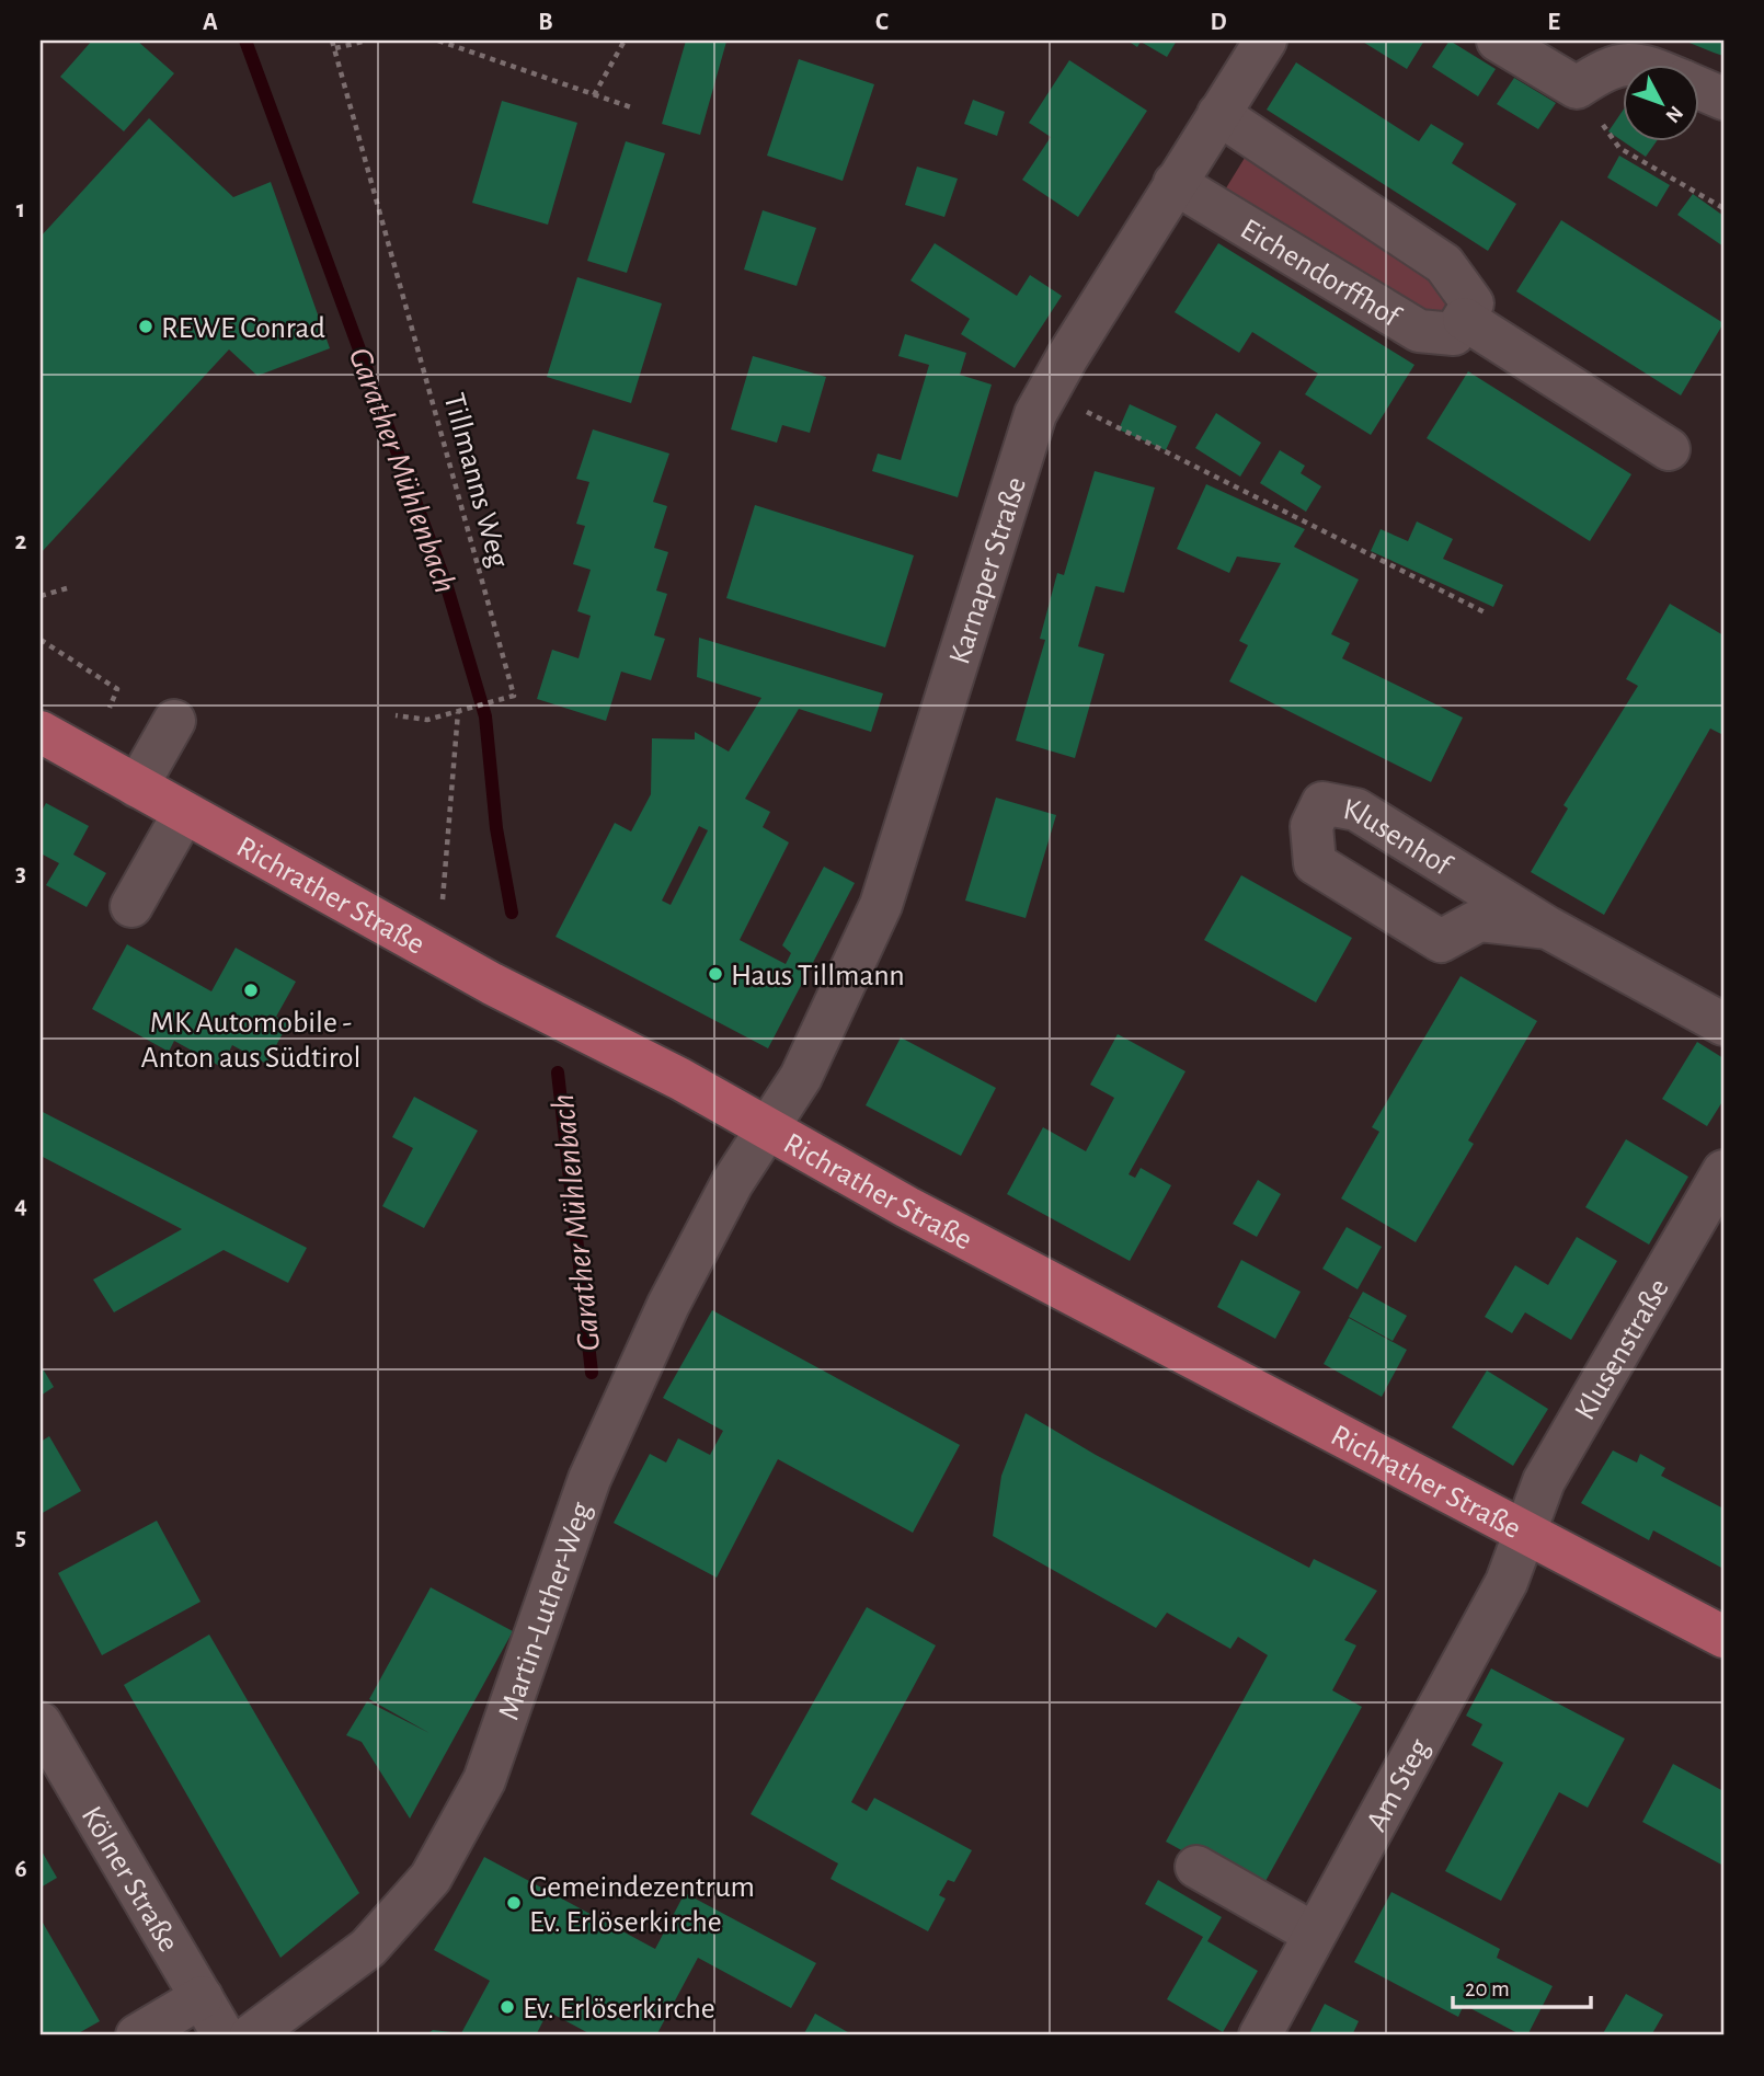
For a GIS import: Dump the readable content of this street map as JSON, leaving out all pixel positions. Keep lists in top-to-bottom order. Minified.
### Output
{"streets":{"main road":["Richrather Straße"],"street":["Eichendorffhof","Karnaper Straße","Klusenhof","Klusenstraße","Martin-Luther-Weg","Am Steg","Kölner Straße"],"path":["Tillmanns Weg"]},"crossings":[["Eichendorffhof","Karnaper Straße"],["Karnaper Straße","Richrather Straße"],["Karnaper Straße","Martin-Luther-Weg"],["Richrather Straße","Klusenstraße"],["Richrather Straße","Martin-Luther-Weg"],["Richrather Straße","Am Steg"],["Klusenstraße","Am Steg"]],"water":["Garather Mühlenbach"],"places":["REWE Conrad","Haus Tillmann","MK Automobile - Anton aus Südtirol","Gemeindezentrum Ev. Erlöserkirche","Ev. Erlöserkirche"],"scale_bar":"20 m","north":"bottom right","grid":{"columns":["A","B","C","D","E"],"rows":["1","2","3","4","5","6"]}}
